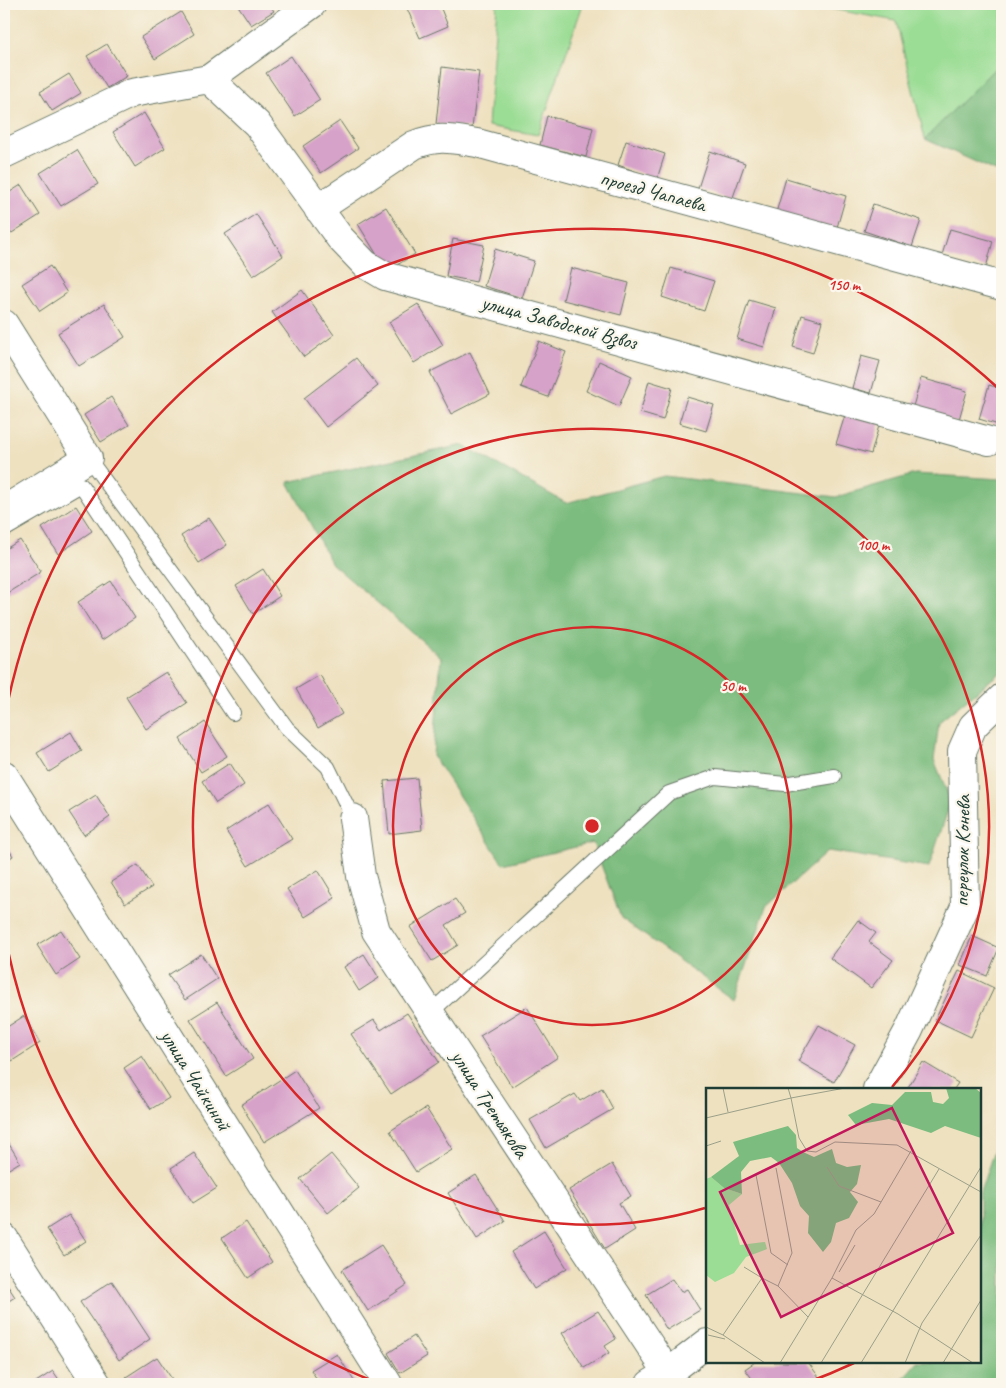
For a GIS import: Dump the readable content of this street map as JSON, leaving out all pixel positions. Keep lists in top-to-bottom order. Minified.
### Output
{"streets":{"street":["проезд Чапаева","улица Заводской Взвоз","переулок Конева","улица Чайкиной","улица Третьякова"]},"crossings":[["проезд Чапаева","улица Заводской Взвоз"]],"rings":["150 m","100 m","50 m"]}
